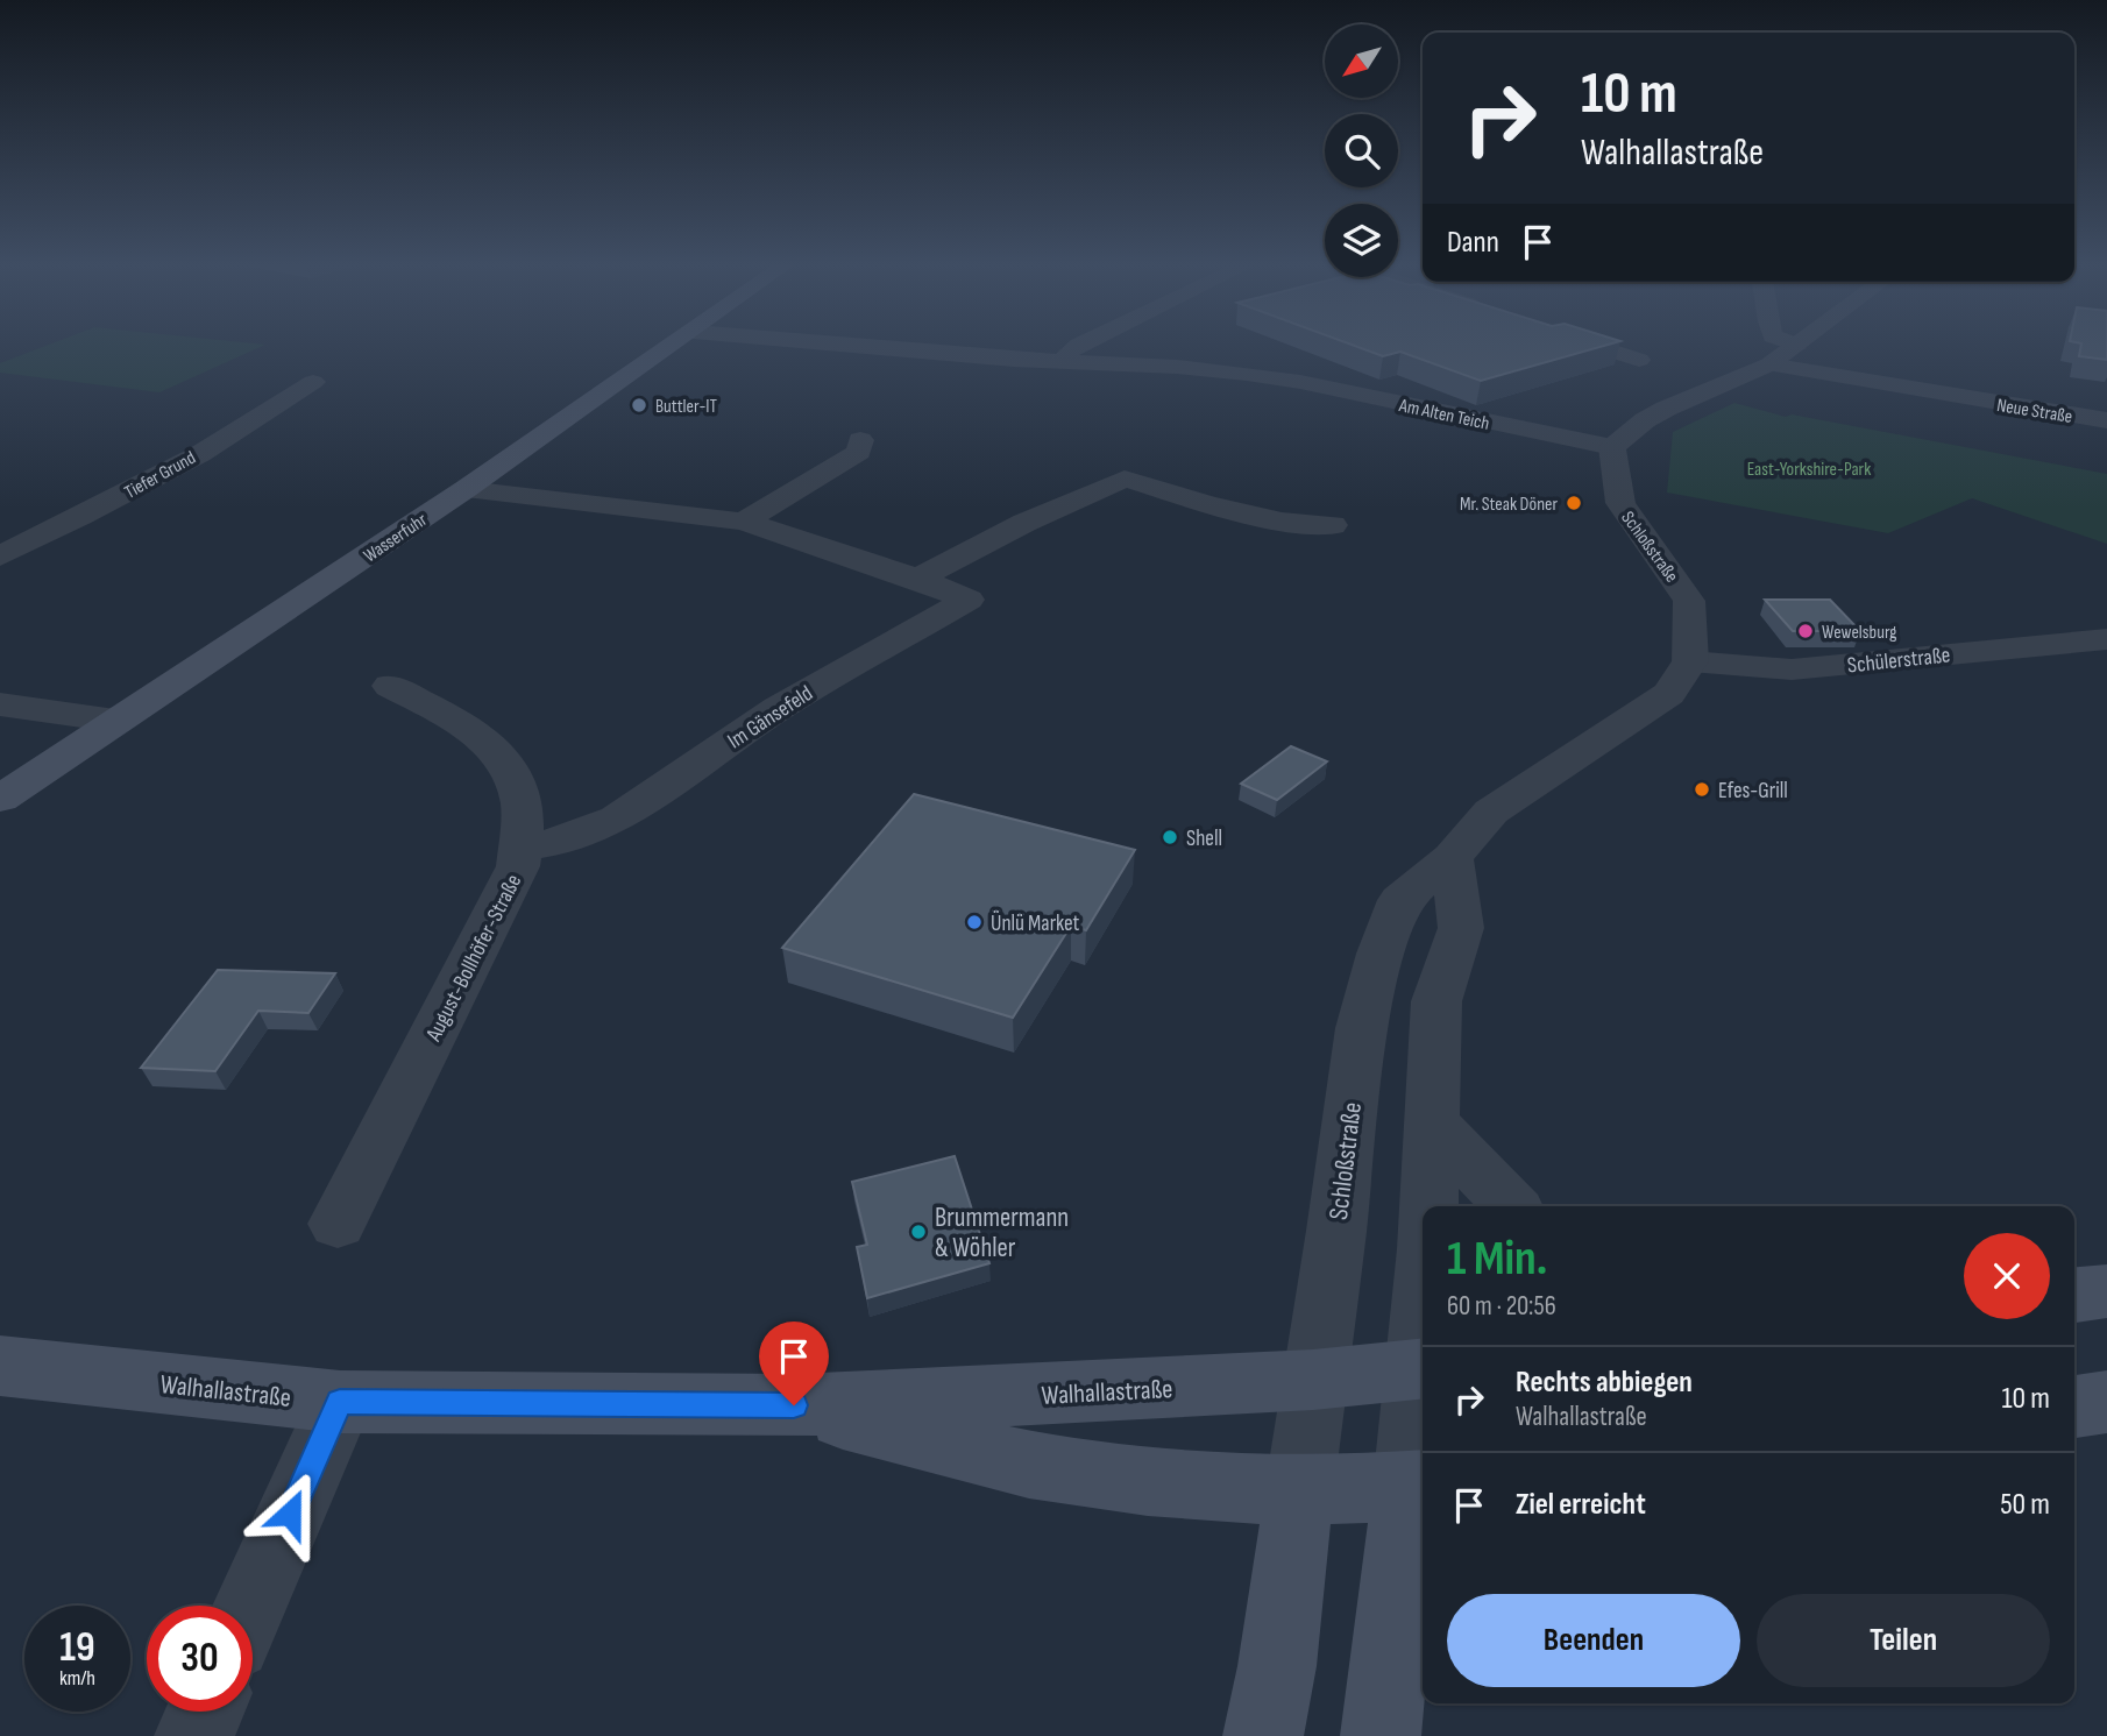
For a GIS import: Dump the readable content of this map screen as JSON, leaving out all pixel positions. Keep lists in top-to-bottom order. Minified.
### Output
{"streets":{"main road":["Wasserfuhr","Walhallastraße"],"street":["Neue Straße","Am Alten Teich","Tiefer Grund","Schloßstraße","Schülerstraße","Im Gänsefeld","August-Bollhöfer-Straße"]},"crossings":[["Am Alten Teich","Schloßstraße"],["Wasserfuhr","Im Gänsefeld"],["Schloßstraße","Schülerstraße"],["Schloßstraße","Walhallastraße"],["Im Gänsefeld","August-Bollhöfer-Straße"]],"parks":["East-Yorkshire-Park"],"places":["Buttler-IT","Mr. Steak Döner","Wewelsburg","Efes-Grill","Shell","Ünlü Market","Brummermann & Wöhler"],"north":"bottom left","page":{"turn":["10 m","Walhallastraße"],"then":"Dann","heading":["1 Min.","60 m · 20:56"],"list":[{"name":"Rechts abbiegen","note":"Walhallastraße","value":"10 m"},{"name":"Ziel erreicht","value":"50 m"}],"buttons":["Beenden","Teilen"],"speed":"19 km/h","limit":"30"}}
